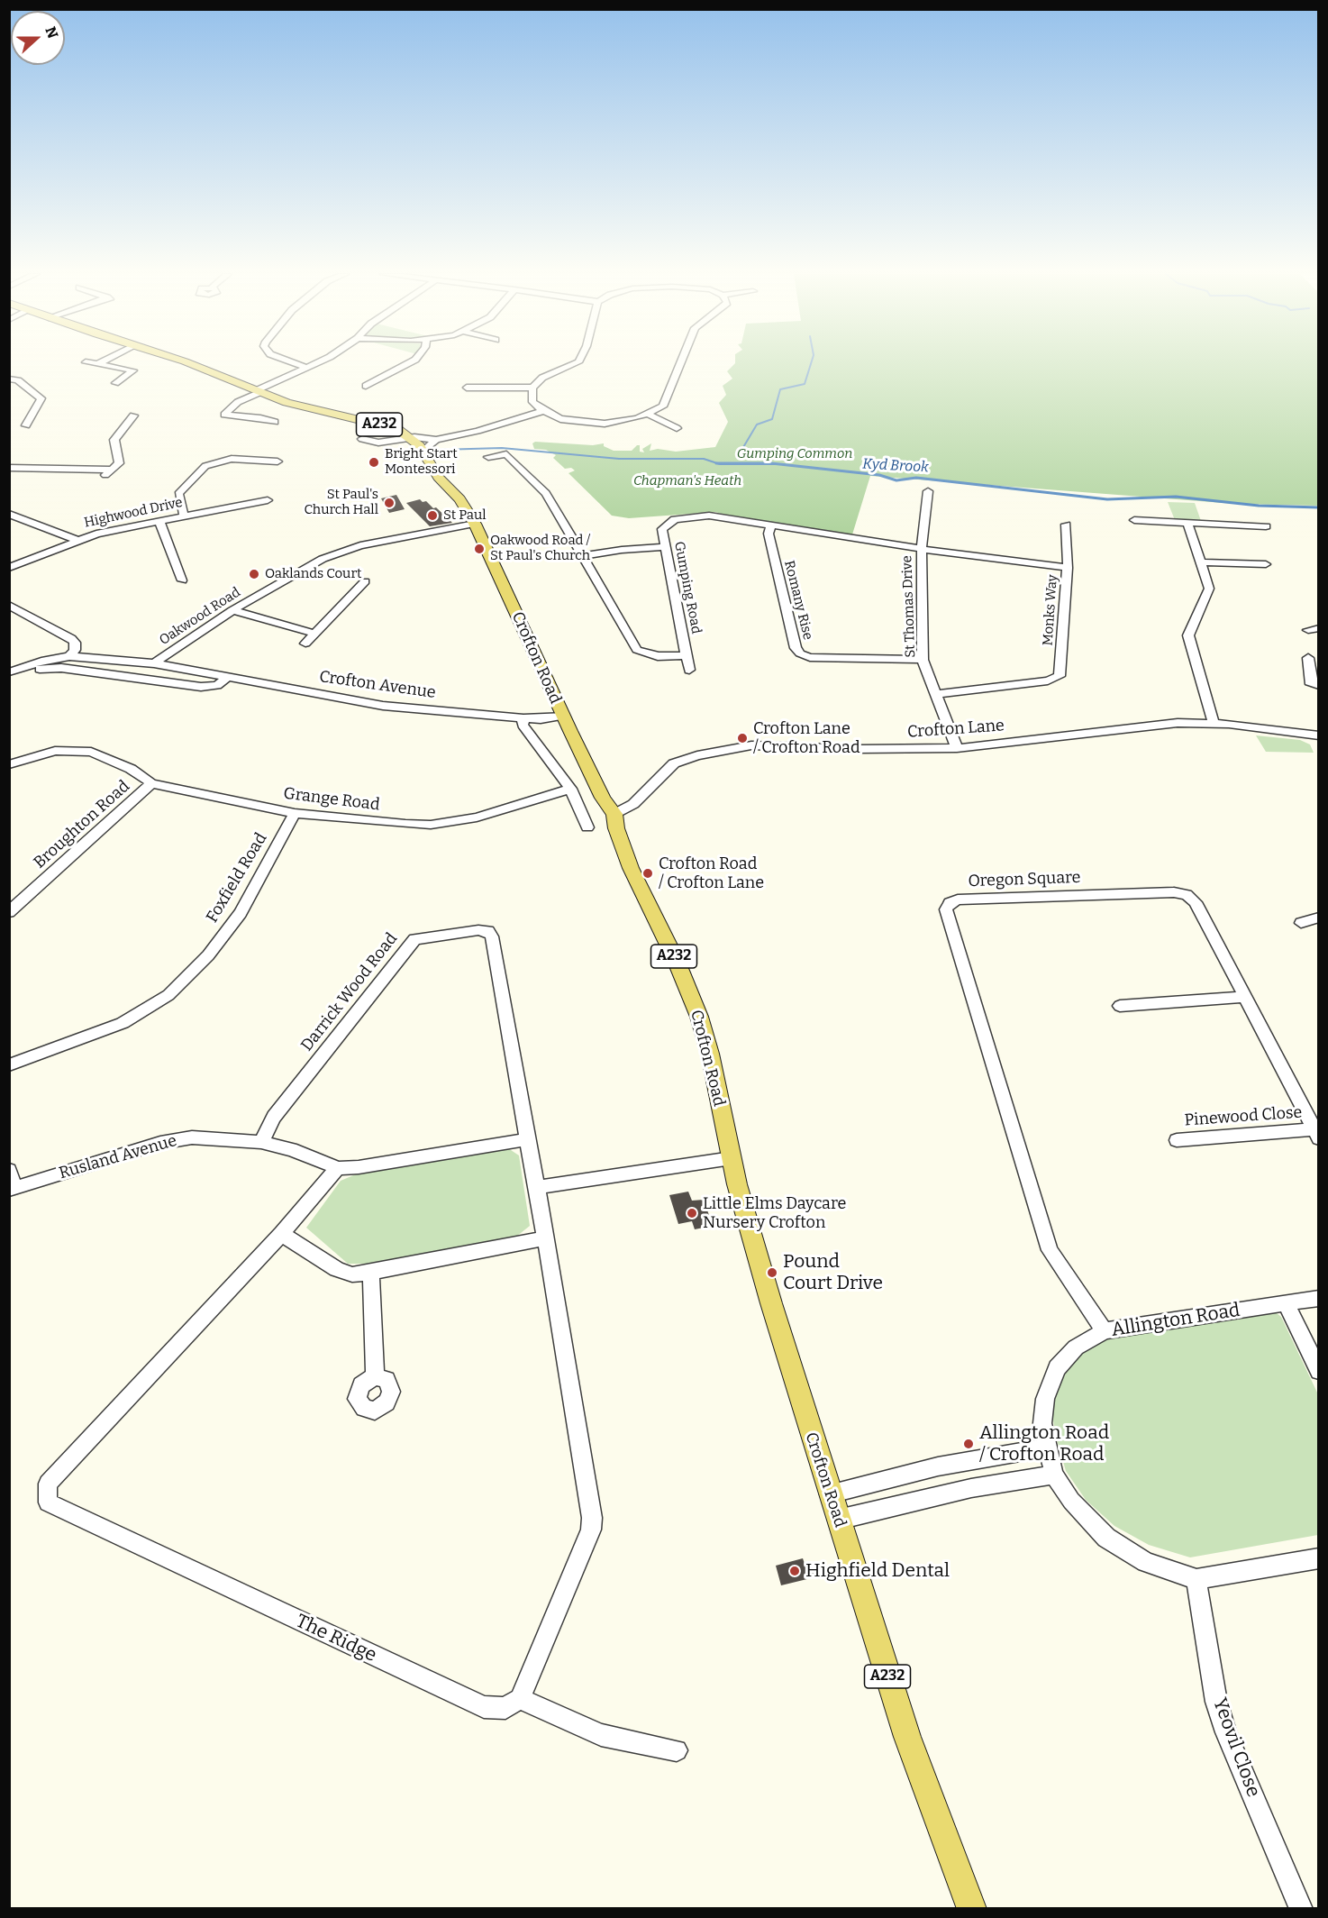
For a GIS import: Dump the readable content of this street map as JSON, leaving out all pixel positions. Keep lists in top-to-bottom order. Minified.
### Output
{"streets":{"main road":["A232","Crofton Road"],"street":["Highwood Drive","Gumping Road","Romany Rise","St Thomas Drive","Monks Way","Oakwood Road","Crofton Avenue","Crofton Lane","Grange Road","Broughton Road","Foxfield Road","Oregon Square","Darrick Wood Road","Pinewood Close","Rusland Avenue","Allington Road","The Ridge","Yeovil Close"]},"crossings":[["Gumping Road","Romany Rise"],["Romany Rise","St Thomas Drive"],["St Thomas Drive","Monks Way"],["St Thomas Drive","Crofton Lane"],["Oakwood Road","Crofton Road"],["Oakwood Road","Crofton Avenue"],["Crofton Road","Crofton Avenue"],["Crofton Road","Crofton Lane"],["Grange Road","Broughton Road"],["Grange Road","Foxfield Road"],["Oregon Square","Pinewood Close"],["Oregon Square","Allington Road"],["Darrick Wood Road","Rusland Avenue"],["Allington Road","Yeovil Close"]],"water":["Kyd Brook"],"parks":["Gumping Common","Chapman's Heath"],"places":["Bright Start Montessori","St Paul's Church Hall","St Paul","Oakwood Road / St Paul's Church","Oaklands Court","Crofton Lane / Crofton Road","Crofton Road / Crofton Lane","Little Elms Daycare Nursery Crofton","Pound Court Drive","Allington Road / Crofton Road","Highfield Dental"],"north":"right"}
